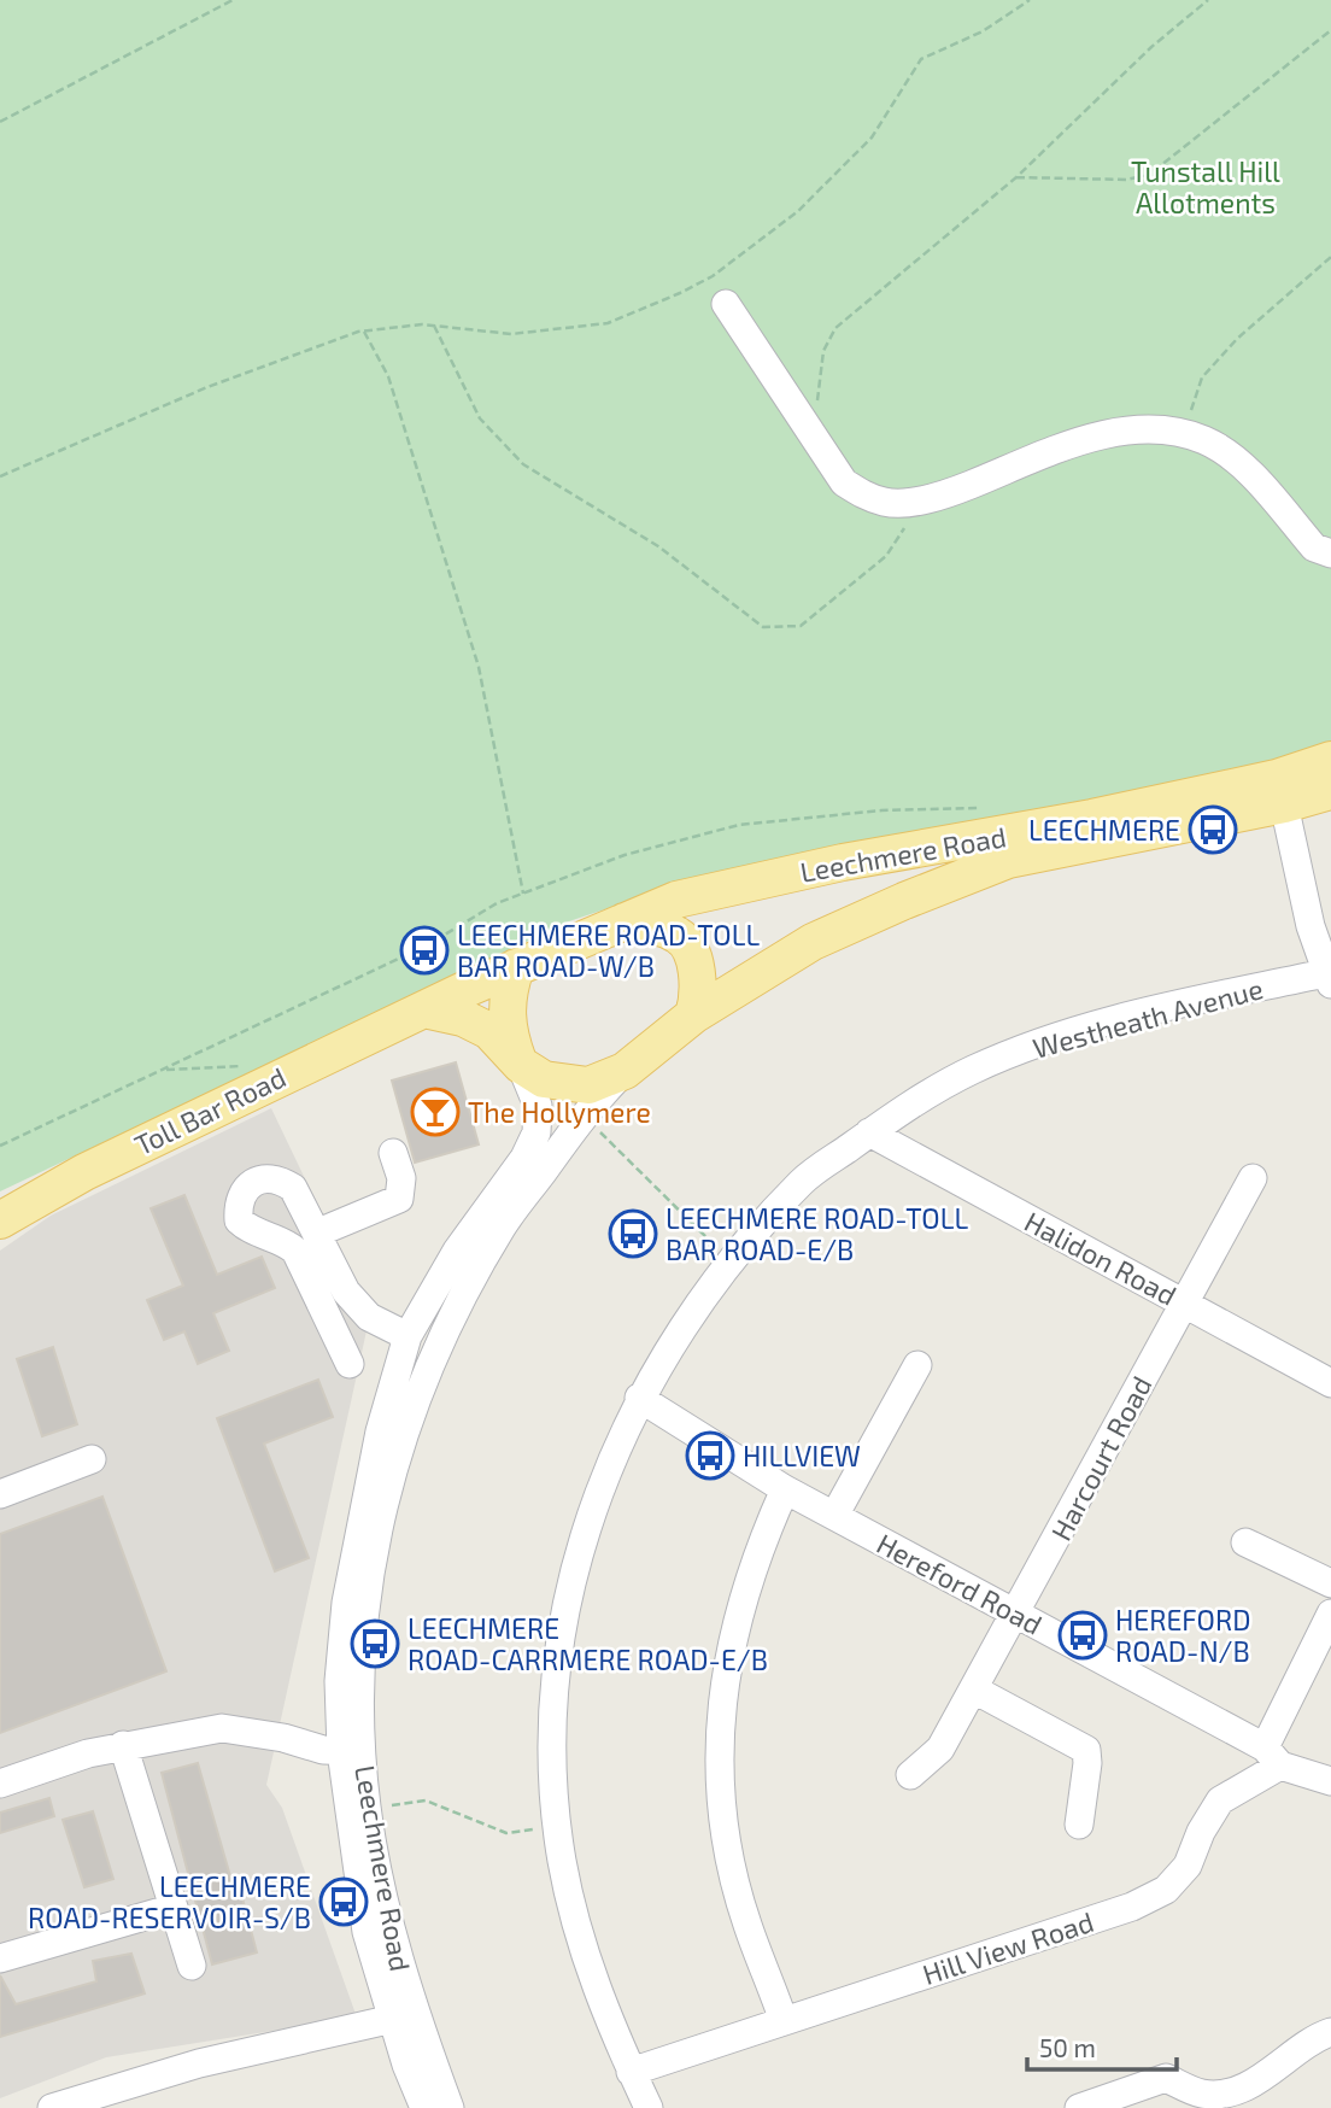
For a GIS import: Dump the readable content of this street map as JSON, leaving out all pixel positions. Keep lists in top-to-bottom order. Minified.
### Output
{"streets":{"main road":["Leechmere Road","Toll Bar Road"],"street":["Westheath Avenue","Halidon Road","Harcourt Road","Hereford Road","Hill View Road"]},"crossings":[["Leechmere Road","Toll Bar Road"],["Westheath Avenue","Halidon Road"],["Westheath Avenue","Hereford Road"],["Westheath Avenue","Hill View Road"],["Halidon Road","Harcourt Road"],["Harcourt Road","Hereford Road"],["Hereford Road","Hill View Road"]],"parks":["Tunstall Hill Allotments"],"places":{"bus stop":["LEECHMERE","LEECHMERE ROAD-TOLL BAR ROAD-W/B","LEECHMERE ROAD-TOLL BAR ROAD-E/B","HILLVIEW","HEREFORD ROAD-N/B","LEECHMERE ROAD-CARRMERE ROAD-E/B","LEECHMERE ROAD-RESERVOIR-S/B"],"bar":["The Hollymere"]},"scale_bar":"50 m"}
